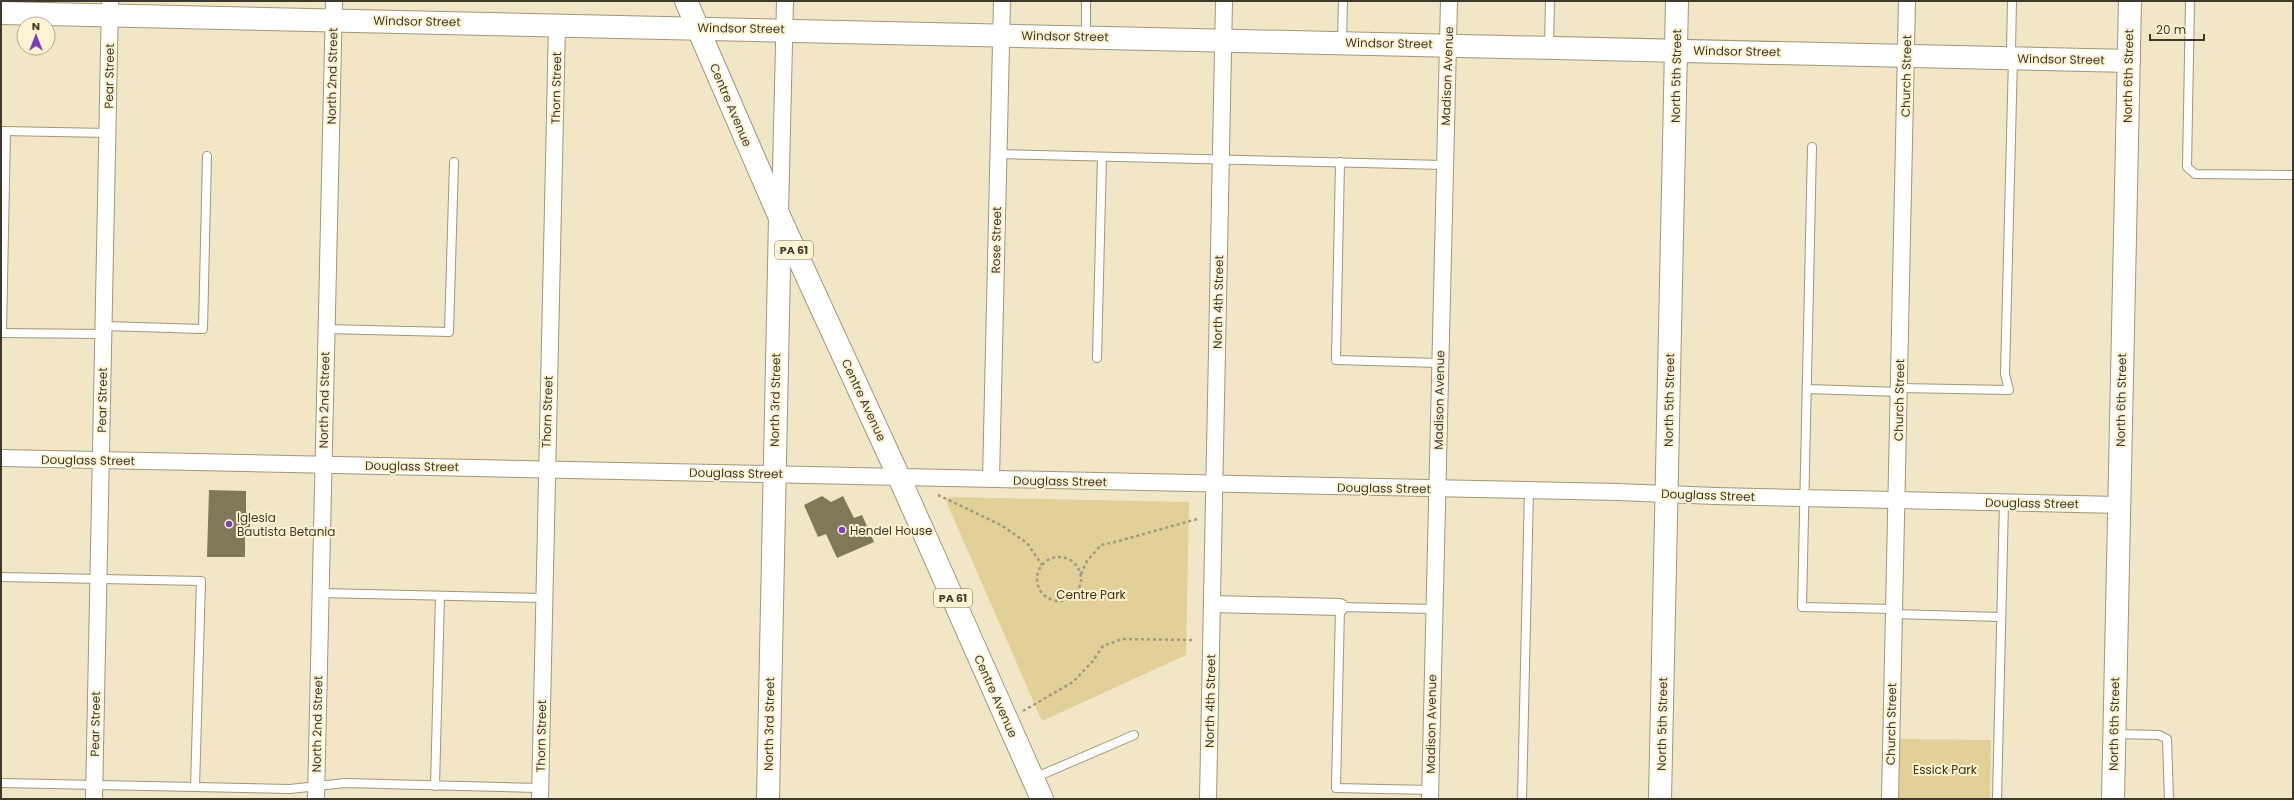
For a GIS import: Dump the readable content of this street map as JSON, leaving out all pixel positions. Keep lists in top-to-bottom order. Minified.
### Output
{"streets":{"main road":["Windsor Street","North 5th Street","North 6th Street","Centre Avenue","PA 61","North 3rd Street"],"street":["Pear Street","North 2nd Street","Madison Avenue","Church Street","Thorn Street","Rose Street","North 4th Street","Douglass Street"]},"crossings":[["Windsor Street","Pear Street"],["Windsor Street","North 2nd Street"],["Windsor Street","Madison Avenue"],["Windsor Street","North 5th Street"],["Windsor Street","Church Street"],["Windsor Street","North 6th Street"],["Windsor Street","Thorn Street"],["Windsor Street","Centre Avenue"],["Windsor Street","Rose Street"],["Windsor Street","North 4th Street"],["Windsor Street","North 3rd Street"],["Pear Street","Douglass Street"],["North 2nd Street","Douglass Street"],["Madison Avenue","Douglass Street"],["North 5th Street","Douglass Street"],["Church Street","Douglass Street"],["North 6th Street","Douglass Street"],["Thorn Street","Douglass Street"],["Centre Avenue","North 3rd Street"],["Centre Avenue","Douglass Street"],["Rose Street","Douglass Street"],["North 4th Street","Douglass Street"],["North 3rd Street","Douglass Street"]],"parks":["Centre Park","Essick Park"],"places":["Iglesia Bautista Betania","Hendel House"],"scale_bar":"20 m","north":"top"}
